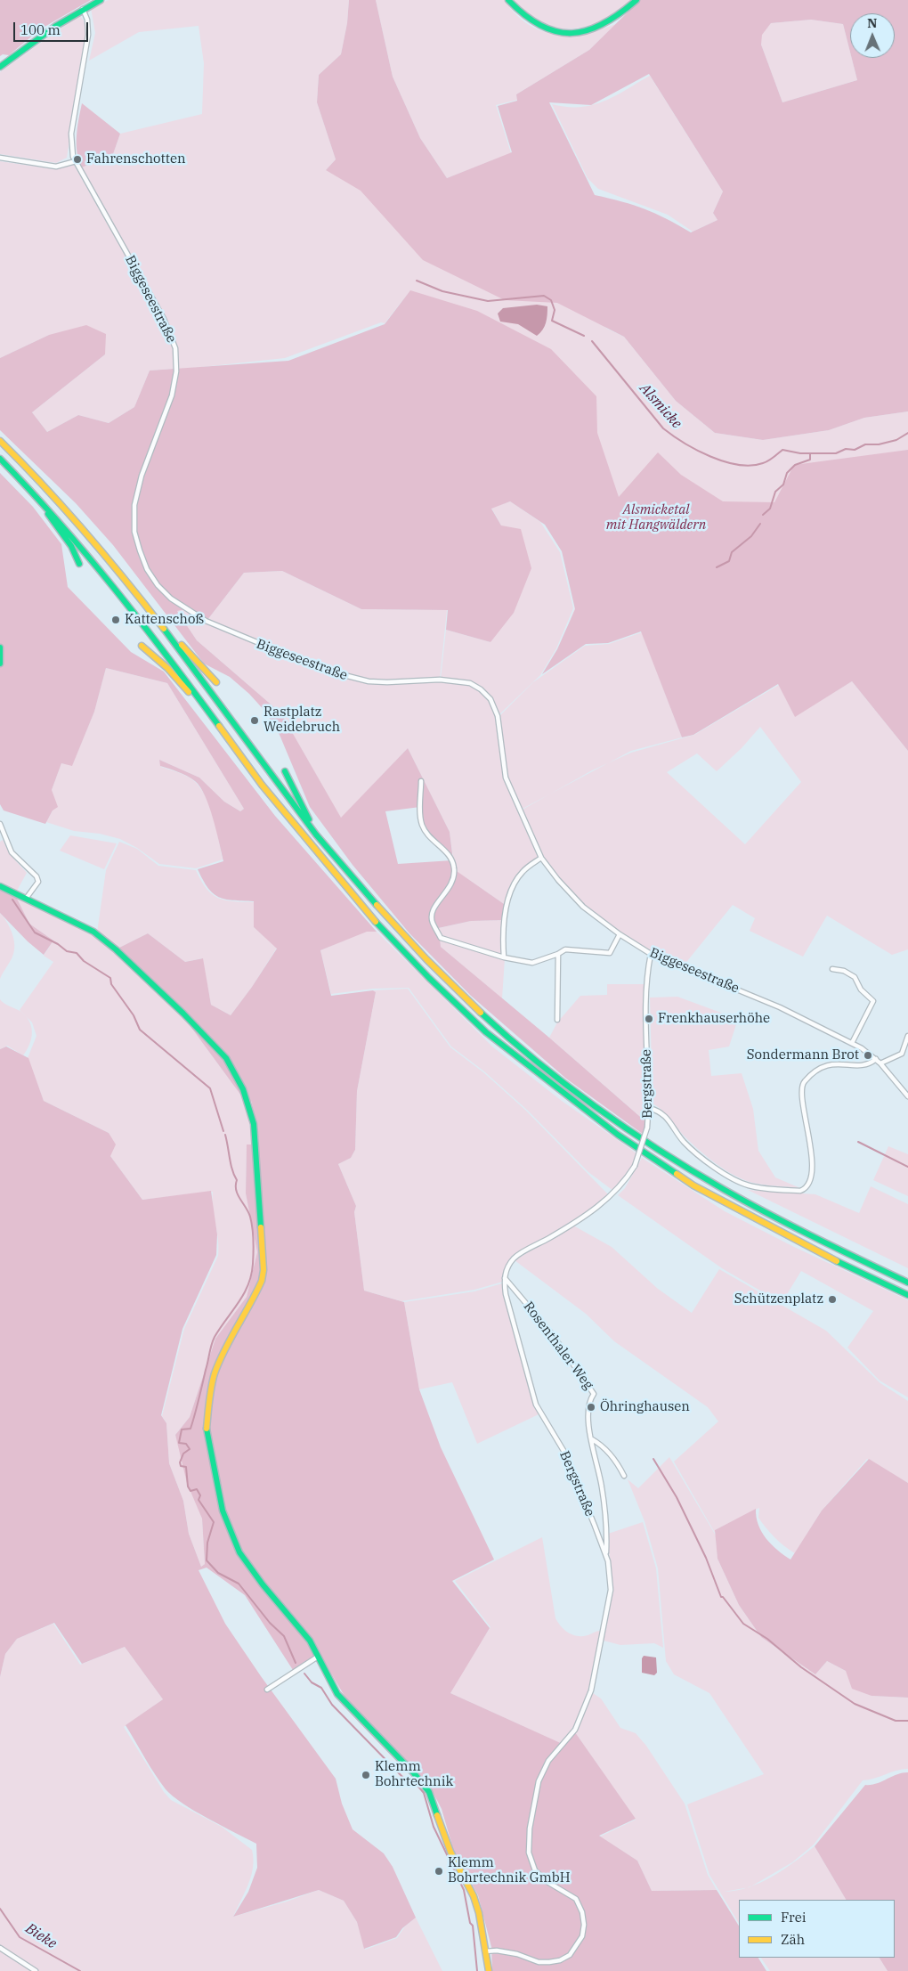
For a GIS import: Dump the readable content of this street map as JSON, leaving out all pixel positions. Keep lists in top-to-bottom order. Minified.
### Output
{"streets":{"street":["Biggeseestraße","Bergstraße","Rosenthaler Weg"]},"crossings":[["Biggeseestraße","Bergstraße"],["Bergstraße","Rosenthaler Weg"]],"water":["Alsmicke","Bieke"],"parks":["Alsmicketal mit Hangwäldern"],"places":["Fahrenschotten","Kattenschoß","Rastplatz Weidebruch","Frenkhauserhöhe","Sondermann Brot","Schützenplatz","Öhringhausen","Klemm Bohrtechnik","Klemm Bohrtechnik GmbH"],"legend":["Frei","Zäh"],"scale_bar":"100 m","north":"top"}
